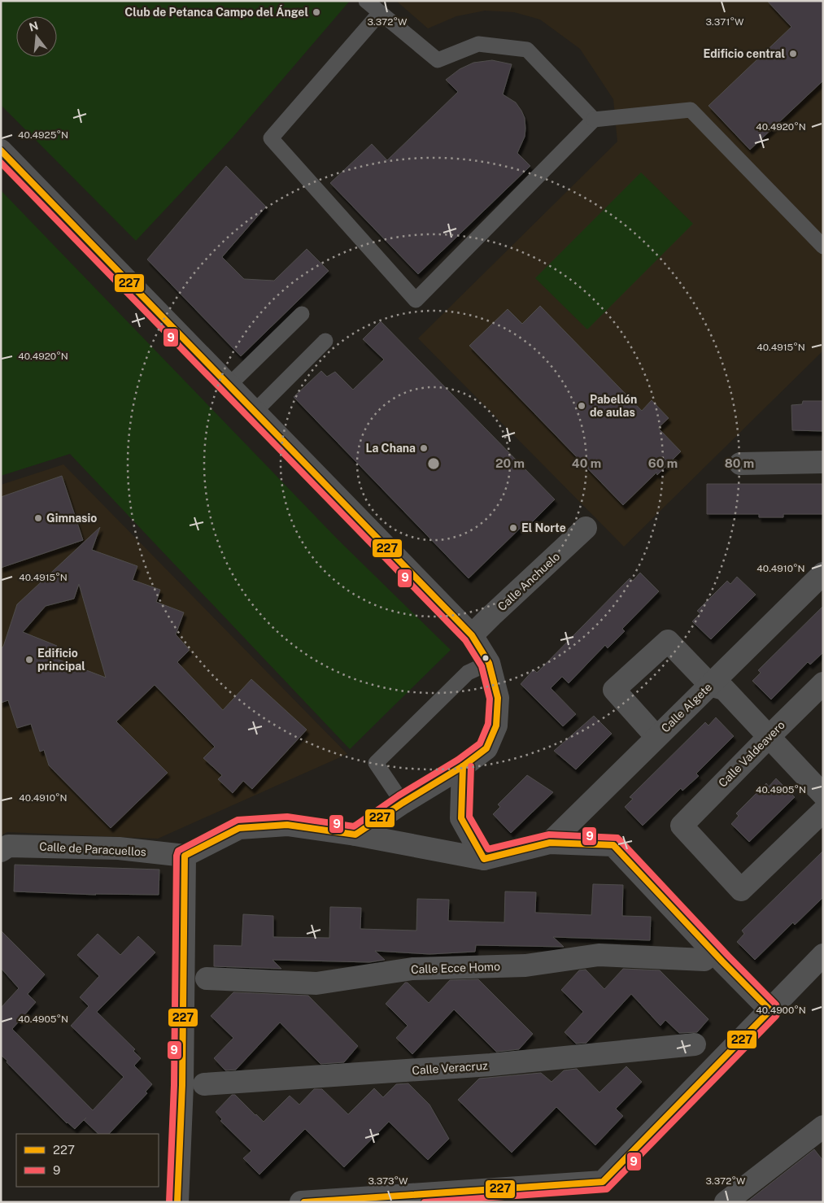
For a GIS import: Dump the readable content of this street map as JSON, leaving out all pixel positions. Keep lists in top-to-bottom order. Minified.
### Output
{"streets":{"street":["Calle Anchuelo","Calle Algete","Calle Valdeavero","Calle de Paracuellos","Calle Ecce Homo","Calle Veracruz"]},"places":["Club de Petanca Campo del Ángel","Edificio central","Pabellón de aulas","La Chana","Gimnasio","El Norte","Edificio principal"],"lines":["transit line 227","transit line 9"],"legend":["227","9"],"north":"top","coordinates":["3.372°W","3.371°W","40.4920°N","40.4925°N","40.4915°N","40.4910°N","40.4905°N","40.4900°N","3.373°W"],"rings":["20 m","40 m","60 m","80 m"]}
